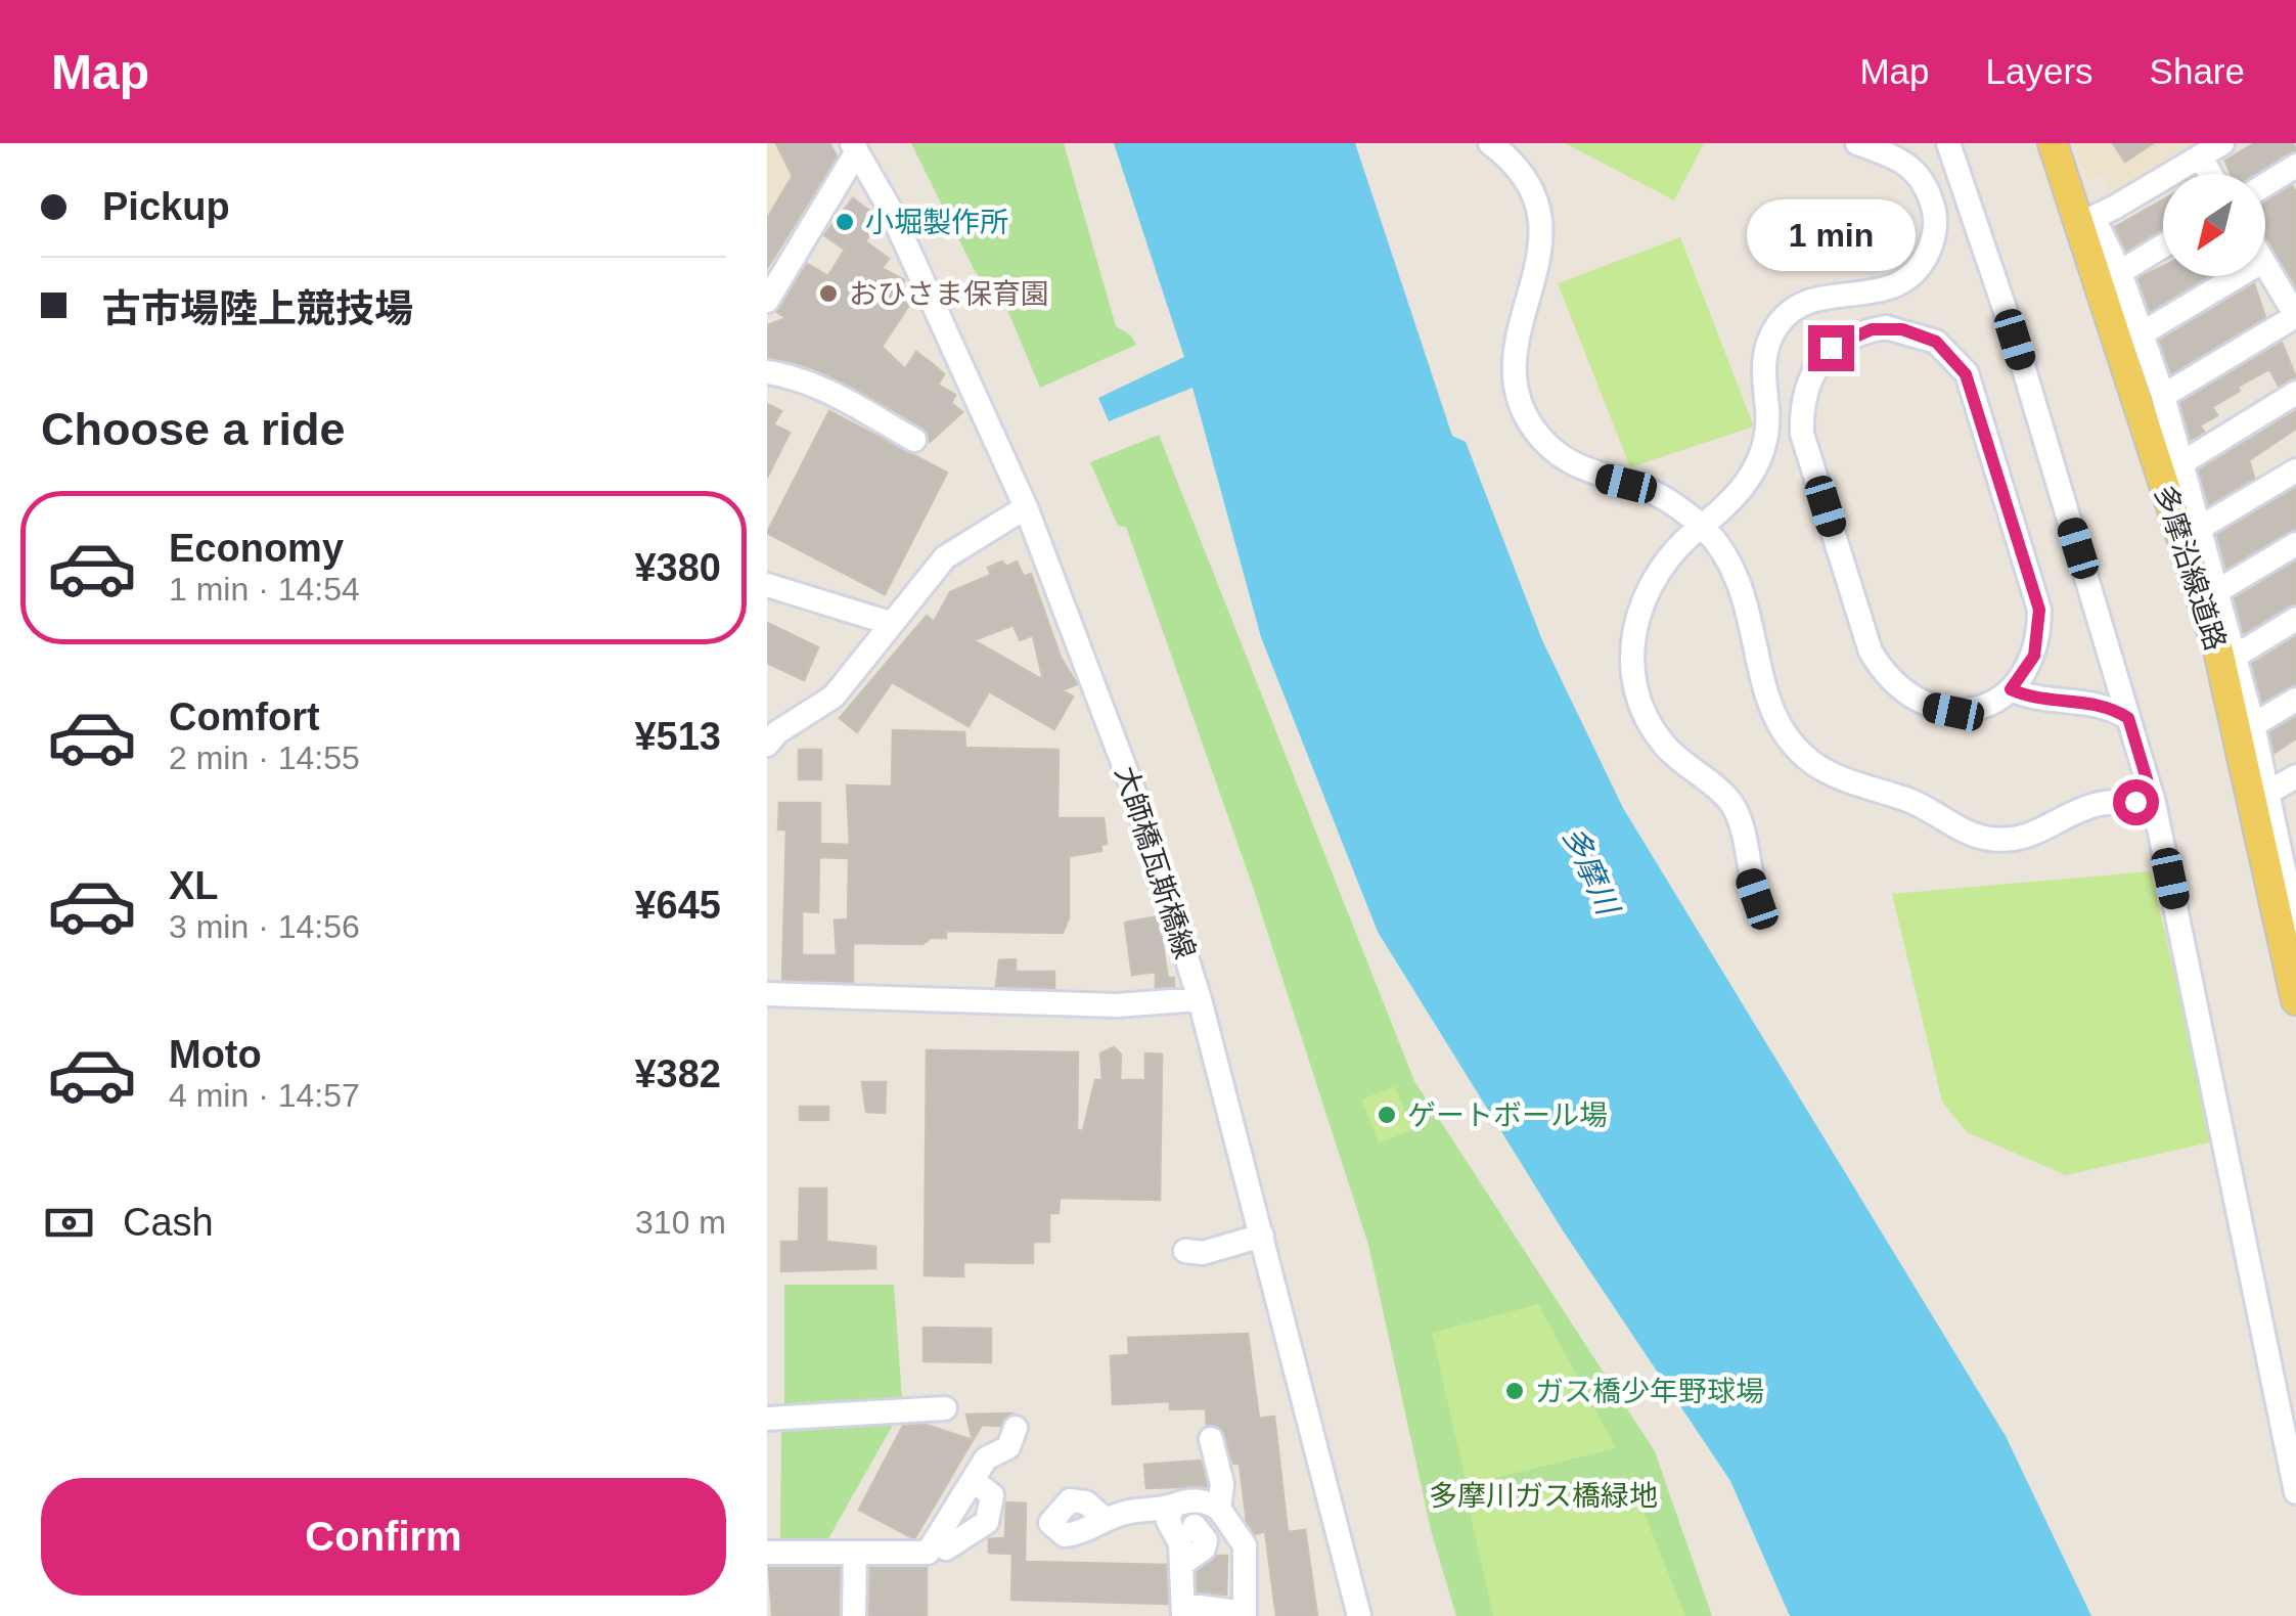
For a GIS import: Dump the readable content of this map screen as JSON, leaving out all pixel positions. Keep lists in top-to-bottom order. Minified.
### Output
{"streets":{"main road":["多摩沿線道路"],"street":["大師橋瓦斯橋線"]},"water":["多摩川"],"parks":["多摩川ガス橋緑地"],"places":["小堀製作所","おひさま保育園","ゲートボール場","ガス橋少年野球場"],"north":"bottom left","page":{"header":"Map","nav":["Map","Layers","Share"],"banner":["Pickup","古市場陸上競技場"],"bubble":"1 min","heading":"Choose a ride","list":[{"name":"Economy","note":"1 min · 14:54","value":"¥380"},{"name":"Comfort","note":"2 min · 14:55","value":"¥513"},{"name":"XL","note":"3 min · 14:56","value":"¥645"},{"name":"Moto","note":"4 min · 14:57","value":"¥382"}],"pay":["Cash","310 m"],"buttons":"Confirm"}}
